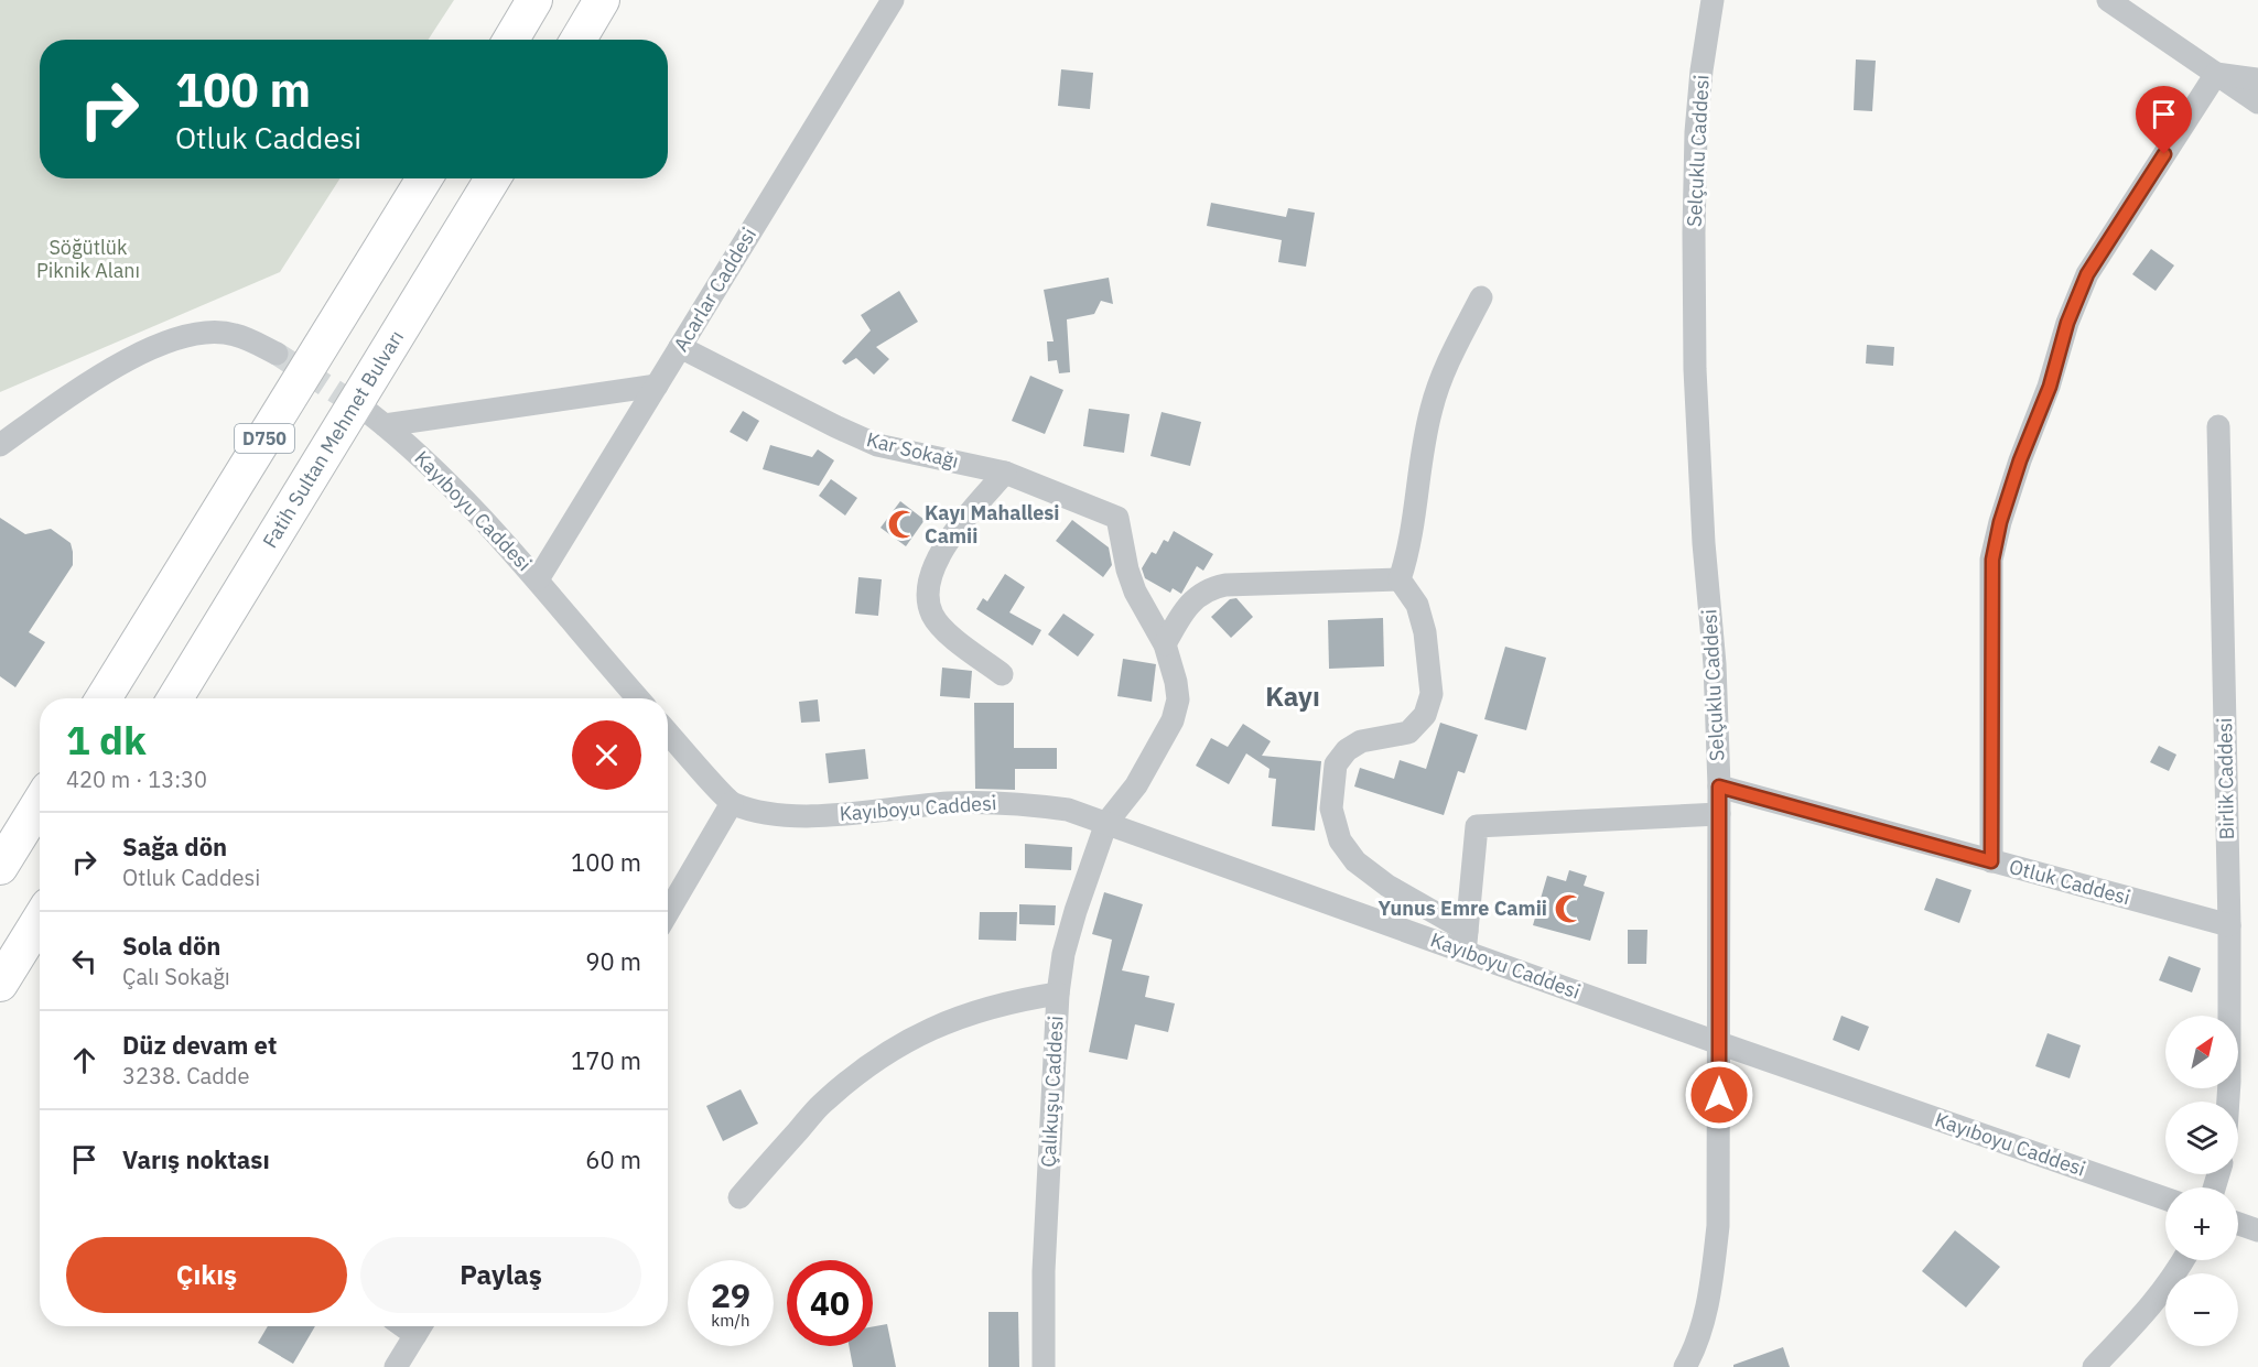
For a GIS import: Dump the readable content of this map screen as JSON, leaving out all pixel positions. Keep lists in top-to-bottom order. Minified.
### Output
{"streets":{"highway":["D750","Fatih Sultan Mehmet Bulvarı"],"street":["Selçuklu Caddesi","Acarlar Caddesi","Kar Sokağı","Kayıboyu Caddesi","Birlik Caddesi","Otluk Caddesi","Çalıkuşu Caddesi"]},"crossings":[["Selçuklu Caddesi","Kayıboyu Caddesi"],["Selçuklu Caddesi","Otluk Caddesi"],["Acarlar Caddesi","Kar Sokağı"],["Acarlar Caddesi","Kayıboyu Caddesi"],["Kar Sokağı","Çalıkuşu Caddesi"],["Kayıboyu Caddesi","Çalıkuşu Caddesi"],["Birlik Caddesi","Otluk Caddesi"]],"districts":["Kayı"],"parks":["Söğütlük Piknik Alanı"],"places":{"mosque":["Kayı Mahallesi Camii","Yunus Emre Camii"]},"north":"top right","page":{"turn":["100 m","Otluk Caddesi"],"heading":["1 dk","420 m · 13:30"],"list":[{"name":"Sağa dön","note":"Otluk Caddesi","value":"100 m"},{"name":"Sola dön","note":"Çalı Sokağı","value":"90 m"},{"name":"Düz devam et","note":"3238. Cadde","value":"170 m"},{"name":"Varış noktası","value":"60 m"}],"map_buttons":["+","−"],"buttons":["Çıkış","Paylaş"],"speed":"29 km/h","limit":"40"}}
